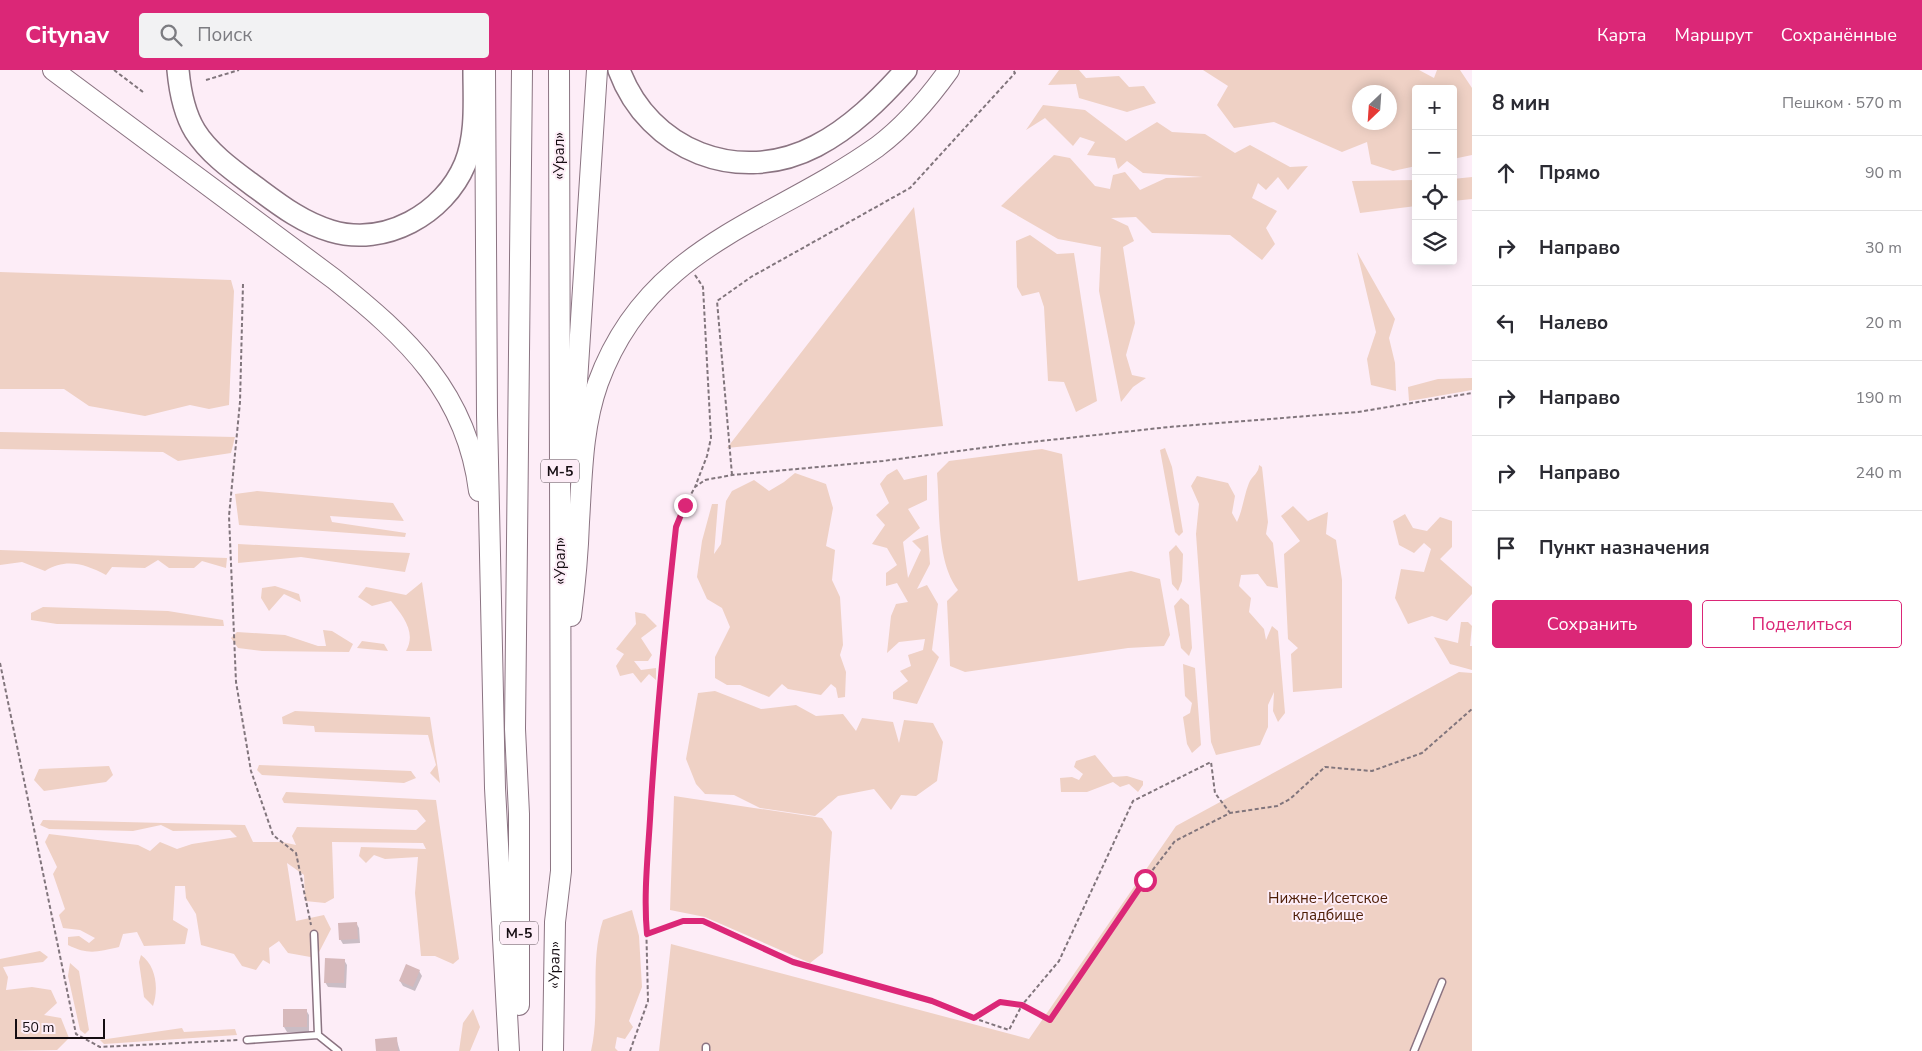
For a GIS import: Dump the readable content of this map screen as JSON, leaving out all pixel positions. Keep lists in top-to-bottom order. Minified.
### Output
{"streets":{"main road":["«Урал»","М-5"]},"parks":["Нижне-Исетское кладбище"],"scale_bar":"50 m","north":"bottom left","page":{"header":"Citynav","search":"Поиск","nav":["Карта","Маршрут","Сохранённые"],"heading":["8 мин","Пешком · 570 m"],"map_buttons":["+","−"],"list":[["Прямо","90 m"],["Направо","30 m"],["Налево","20 m"],["Направо","190 m"],["Направо","240 m"],"Пункт назначения"],"buttons":["Сохранить","Поделиться"],"scale":"50 m"}}
